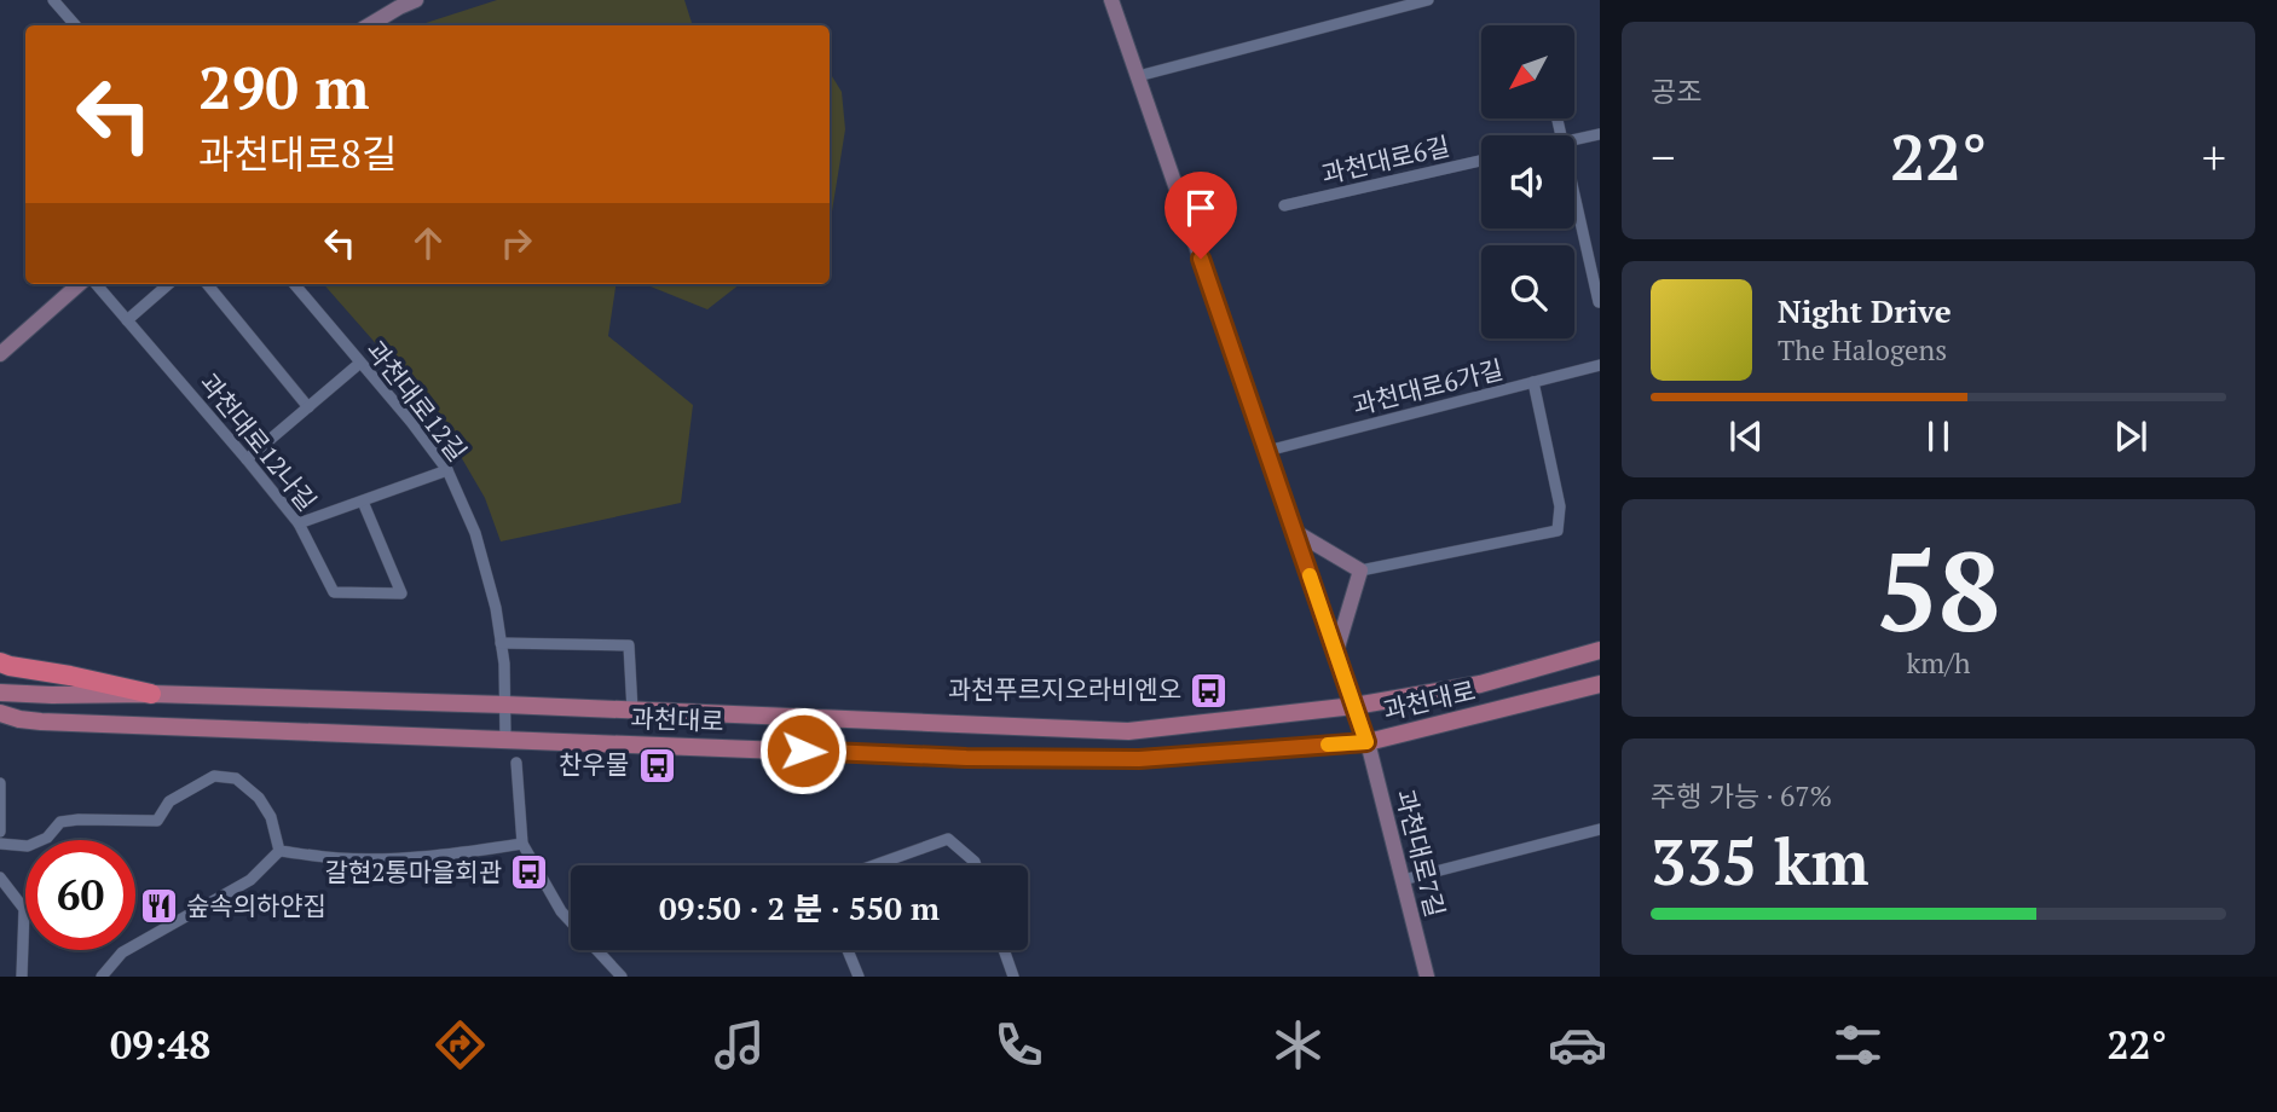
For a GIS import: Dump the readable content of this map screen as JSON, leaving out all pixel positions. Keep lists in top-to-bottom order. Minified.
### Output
{"streets":{"main road":["과천대로"],"street":["과천대로6길","과천대로6가길","과천대로12길","과천대로12나길","과천대로7길"]},"crossings":[["과천대로6가길","과천대로7길"],["과천대로12길","과천대로"],["과천대로","과천대로7길"]],"places":{"bus stop":["과천푸르지오라비엔오","찬우물","갈현2통마을회관"],"restaurant":["숲속의하얀집"]},"north":"bottom left","page":{"tile":["공조",["58","km/h"],["주행 가능 · 67%","335 km"]],"turn":["290 m","과천대로8길"],"heat":["−","22°","+"],"song":["Night Drive","The Halogens"],"limit":"60","trip":"09:50 · 2 분 · 550 m","tabs":["09:48","22°"]}}
